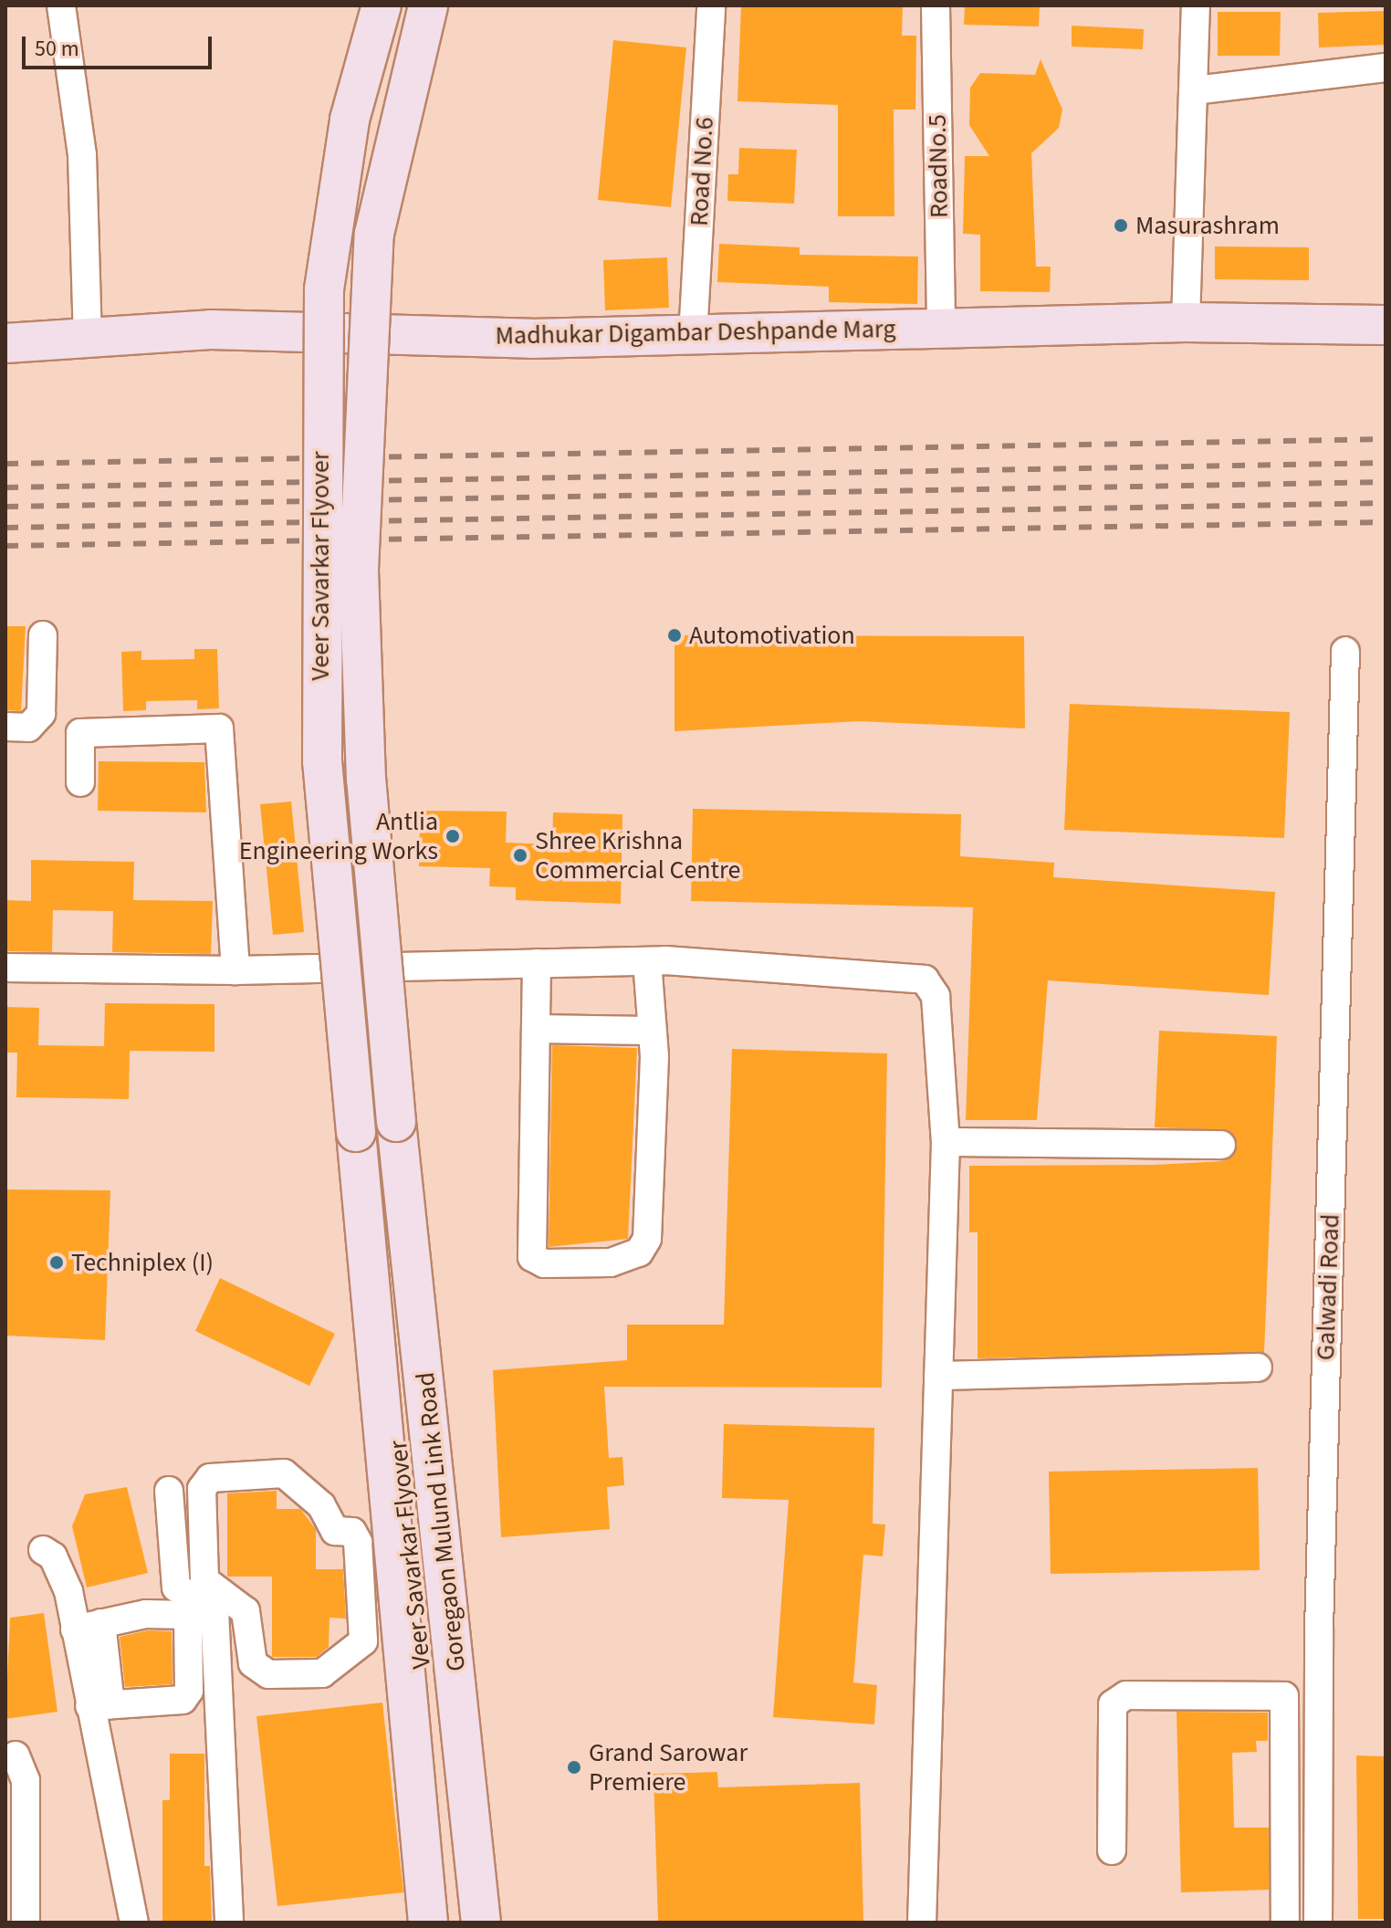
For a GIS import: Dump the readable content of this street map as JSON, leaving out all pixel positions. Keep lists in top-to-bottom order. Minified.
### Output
{"streets":{"main road":["Madhukar Digambar Deshpande Marg","Veer Savarkar Flyover","Goregaon Mulund Link Road"],"street":["RoadNo.5","Road No.6","Galwadi Road"]},"crossings":[["RoadNo.5","Madhukar Digambar Deshpande Marg"],["Road No.6","Madhukar Digambar Deshpande Marg"],["Veer Savarkar Flyover","Goregaon Mulund Link Road"]],"places":["Masurashram","Automotivation","Antlia Engineering Works","Shree Krishna Commercial Centre","Techniplex (I)","Grand Sarowar Premiere"],"scale_bar":"50 m"}
